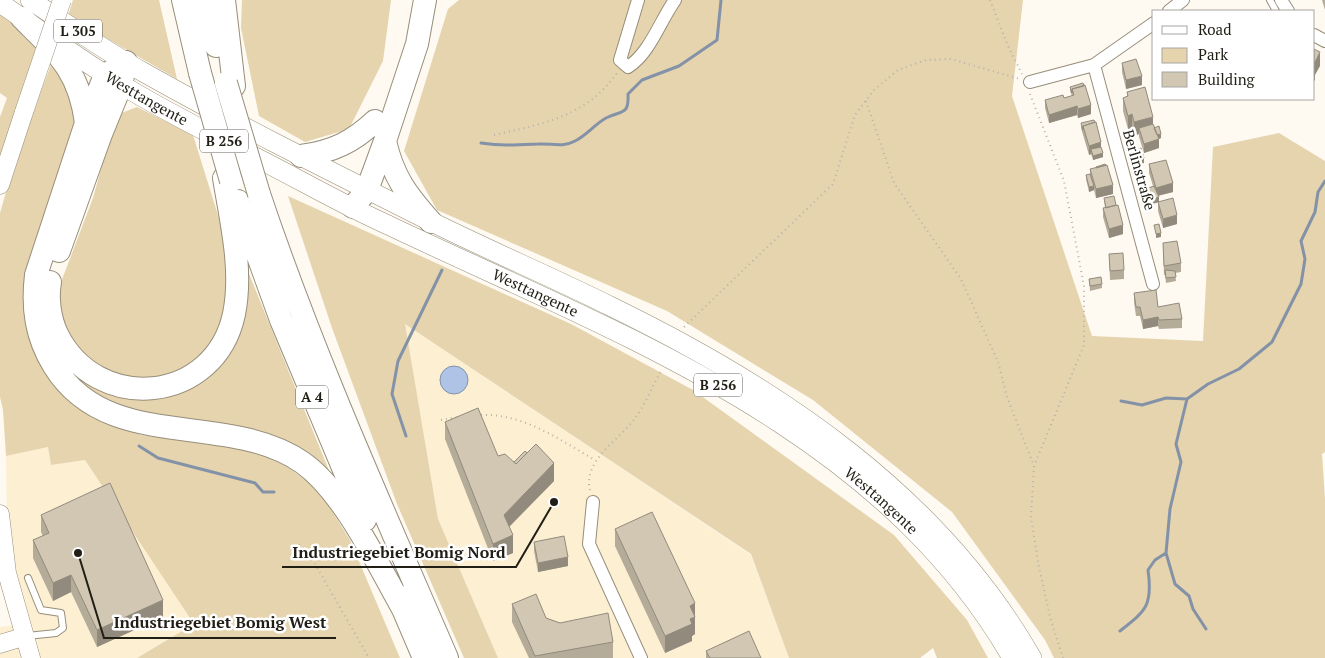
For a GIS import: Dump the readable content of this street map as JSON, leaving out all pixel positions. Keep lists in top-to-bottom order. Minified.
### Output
{"streets":{"highway":["A 4"],"main road":["L 305","Westtangente","B 256"],"street":["Berlinstraße"]},"places":["Industriegebiet Bomig Nord","Industriegebiet Bomig West"],"legend":["Road","Park","Building"]}
